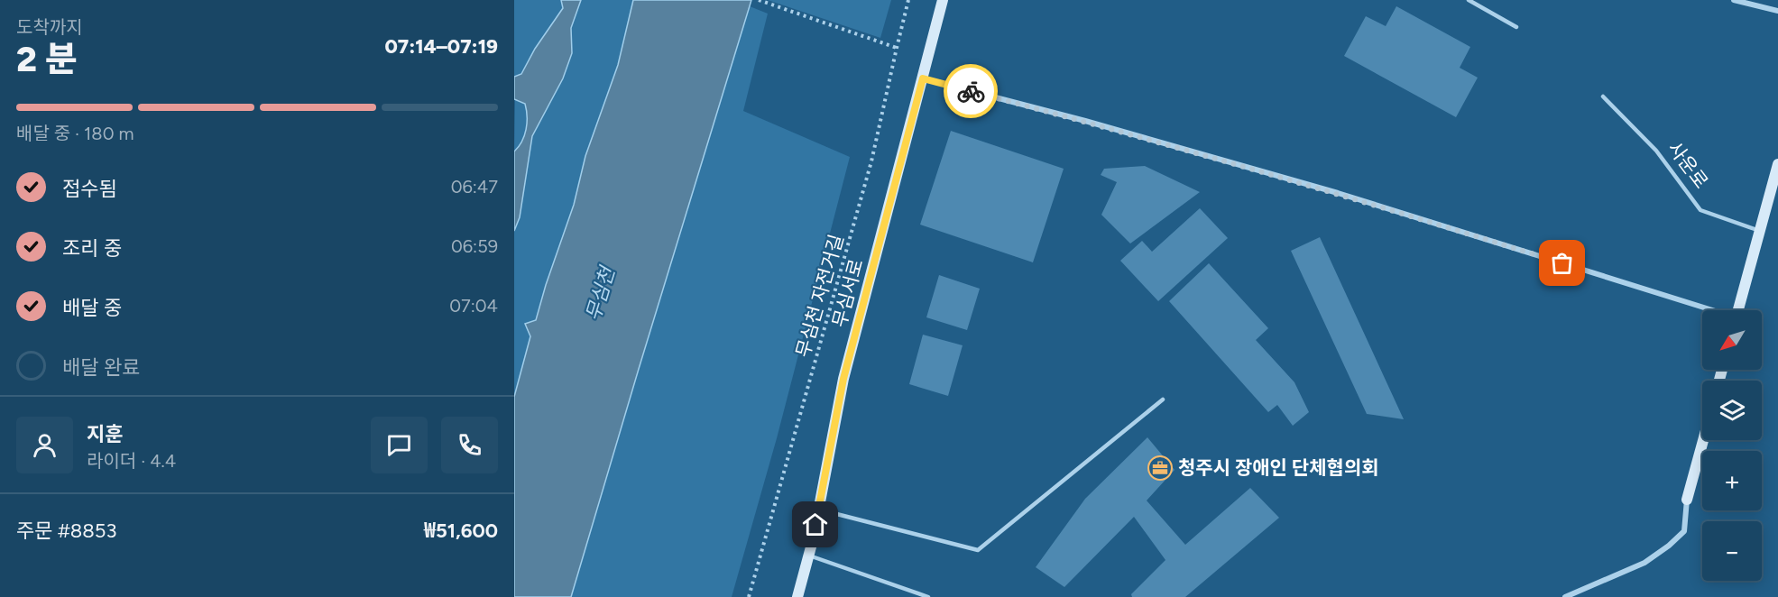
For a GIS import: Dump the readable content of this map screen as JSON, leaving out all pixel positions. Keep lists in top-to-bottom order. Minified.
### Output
{"streets":{"street":["무심서로"],"lane":["사운로"],"path":["무심천 자전거길"]},"water":["무심천"],"places":{"office":["청주시 장애인 단체협의회"]},"north":"bottom left","page":{"heading":["2 분","도착까지","07:14–07:19"],"panel":["지훈","라이더 · 4.4","주문 #8853","₩51,600"],"bar":"배달 중 · 180 m","list":[["접수됨","06:47"],["조리 중","06:59"],["배달 중","07:04"],"배달 완료"],"map_buttons":["+","−"]}}
